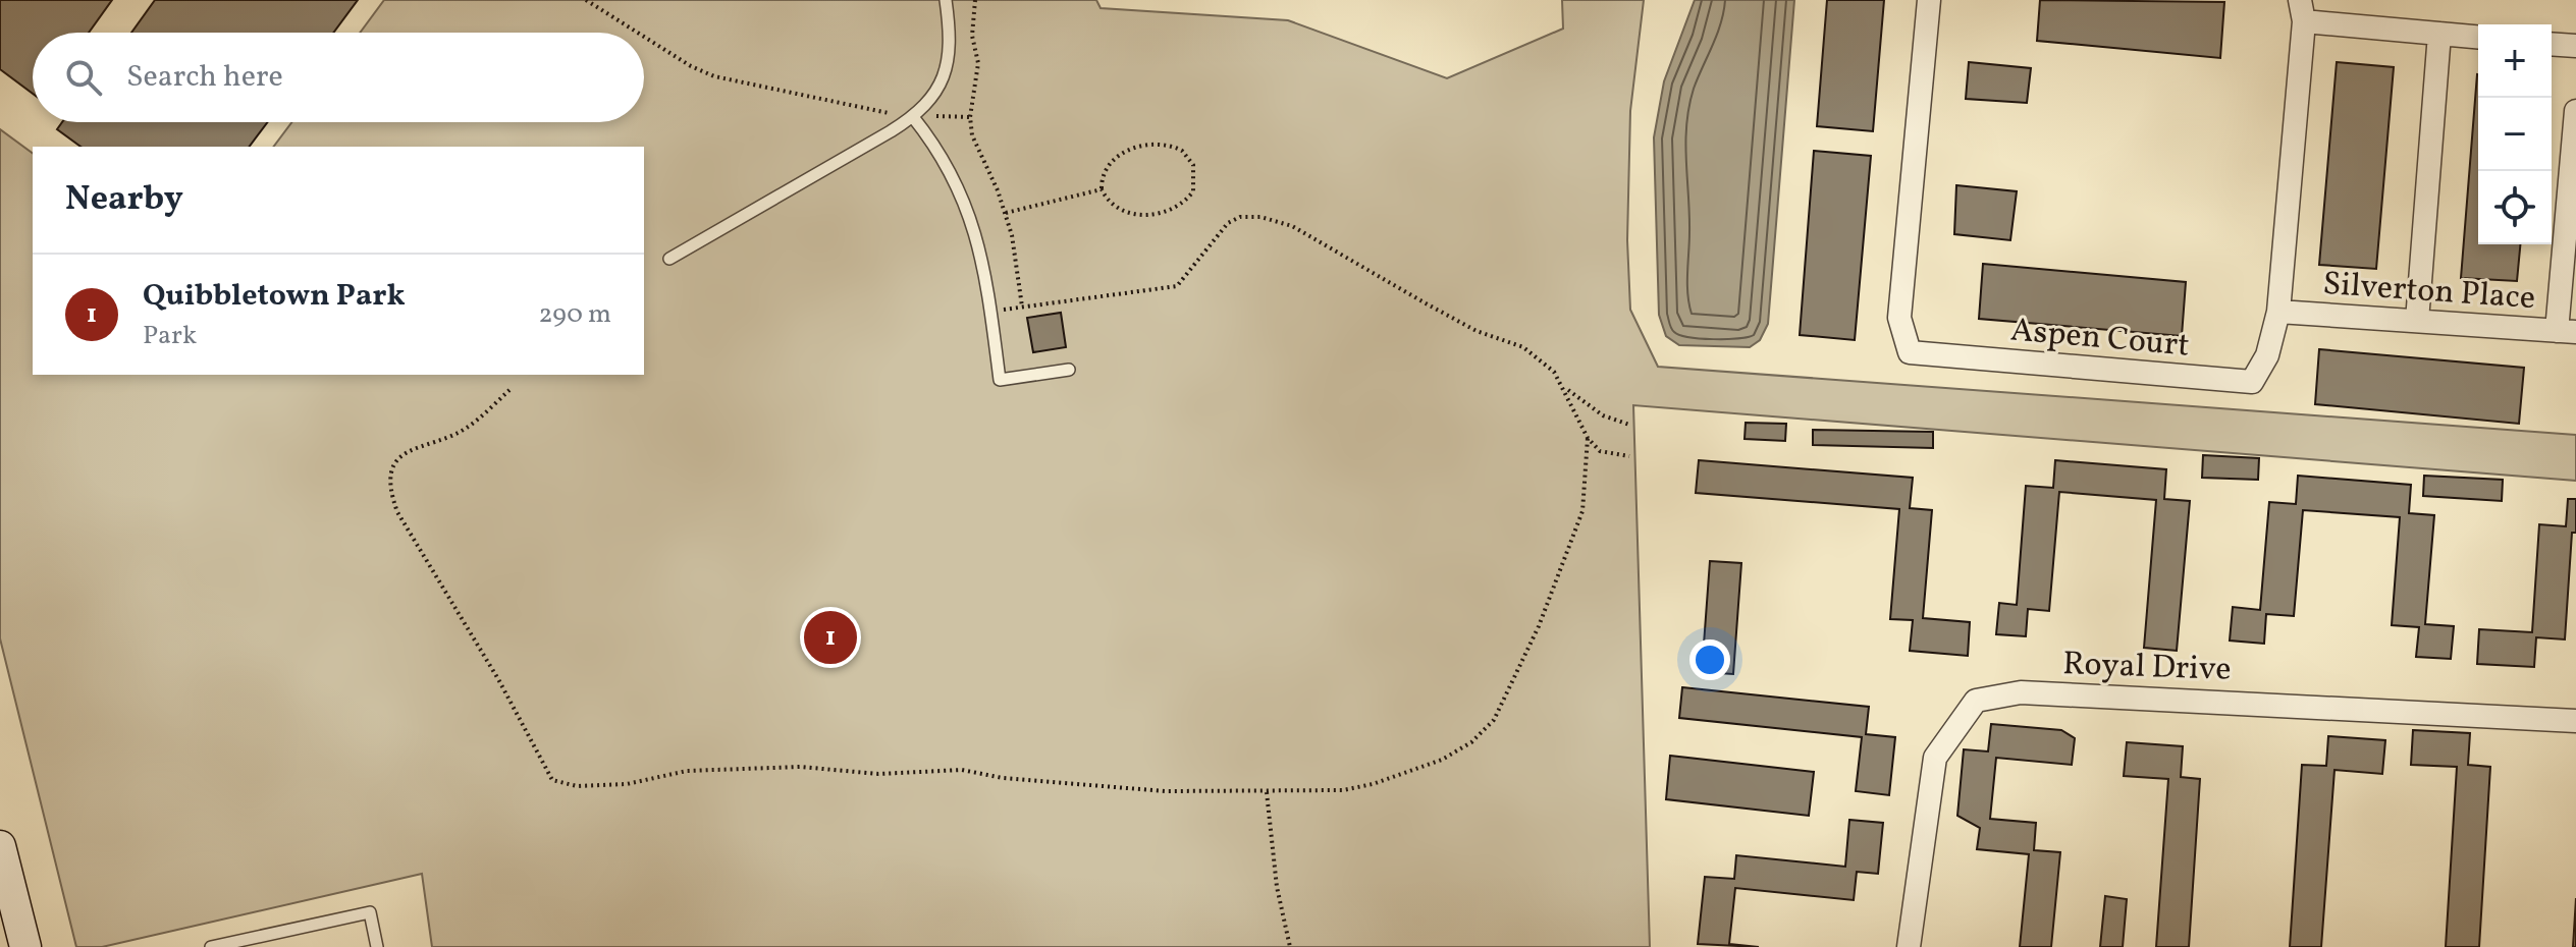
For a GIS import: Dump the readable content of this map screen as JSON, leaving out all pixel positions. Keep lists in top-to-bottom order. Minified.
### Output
{"streets":{"street":["Silverton Place","Aspen Court","Royal Drive"]},"crossings":[["Silverton Place","Aspen Court"]],"page":{"map_buttons":["+","−"],"search":"Search here","heading":"Nearby","list":[{"mark":"1","name":"Quibbletown Park","note":"Park","value":"290 m"}],"pins":"1"}}
